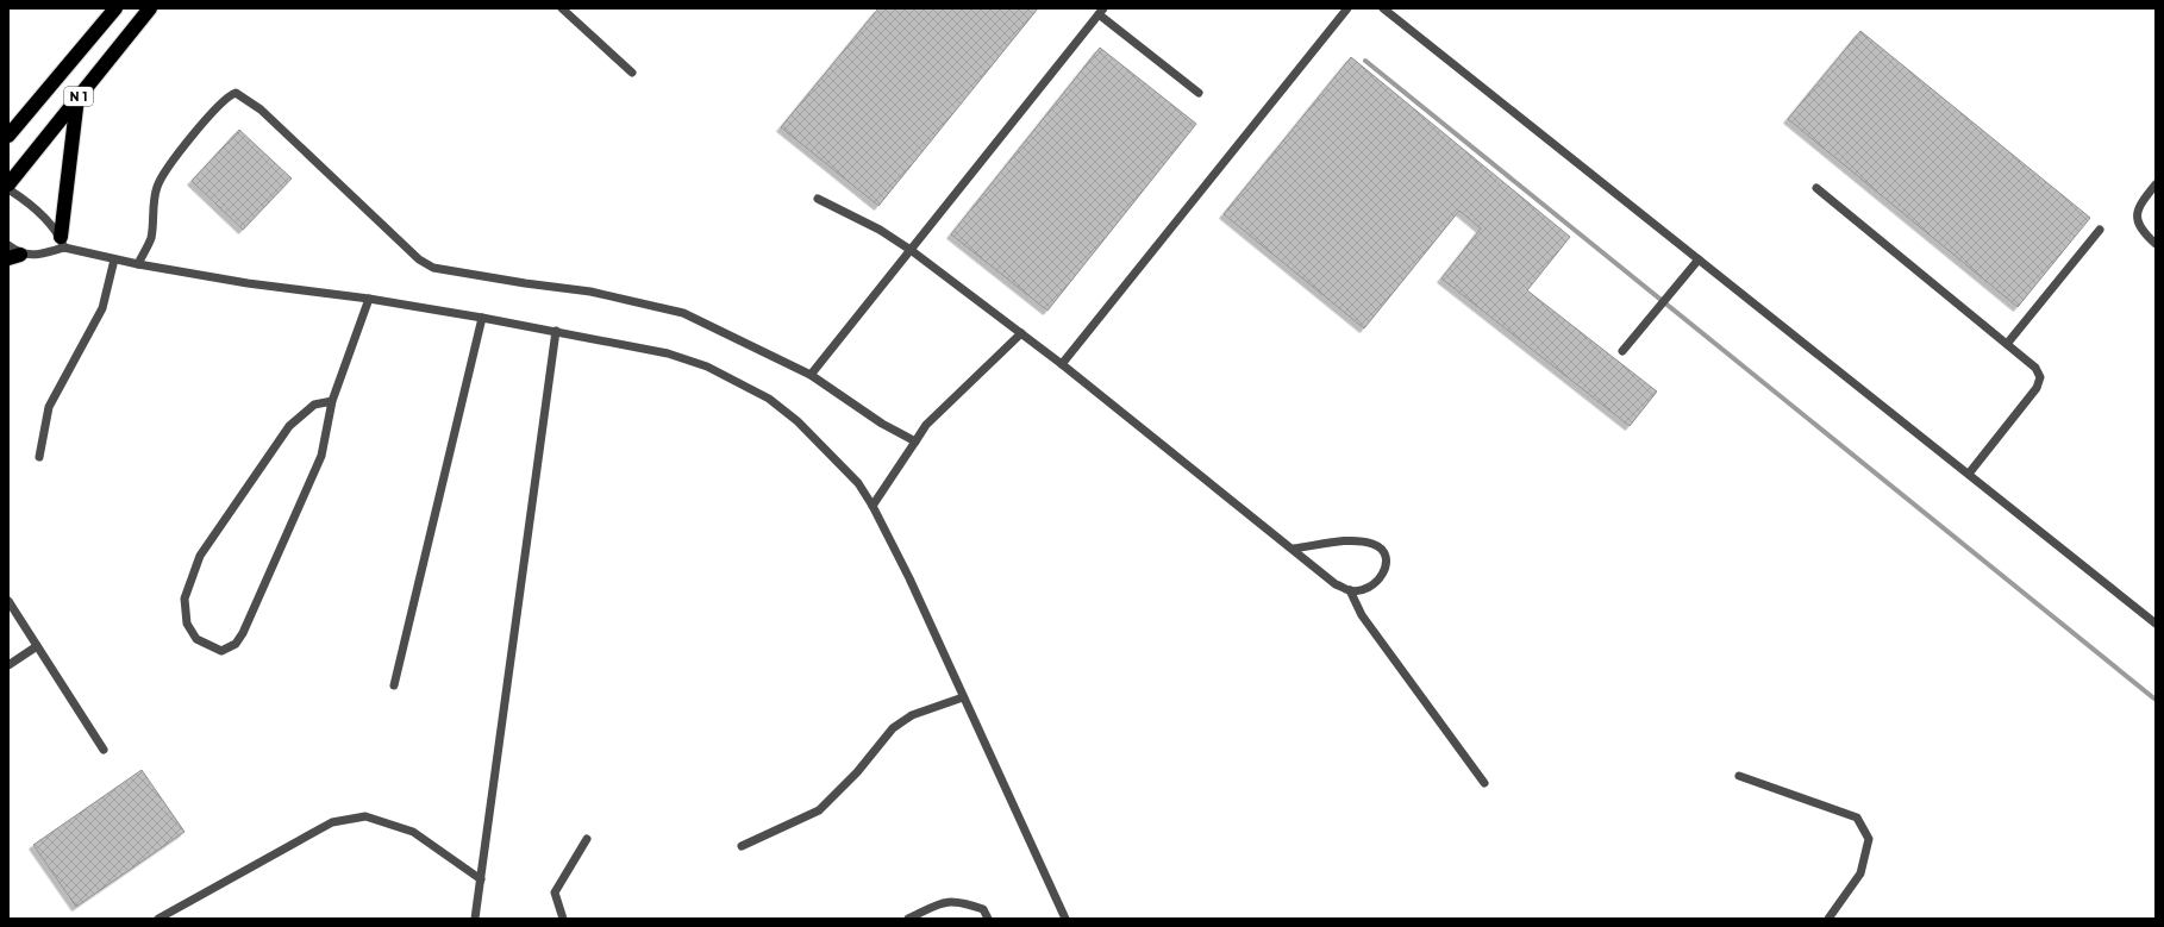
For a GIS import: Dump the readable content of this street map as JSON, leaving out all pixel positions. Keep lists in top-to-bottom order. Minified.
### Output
{"streets":{"highway":["N 1"]}}
